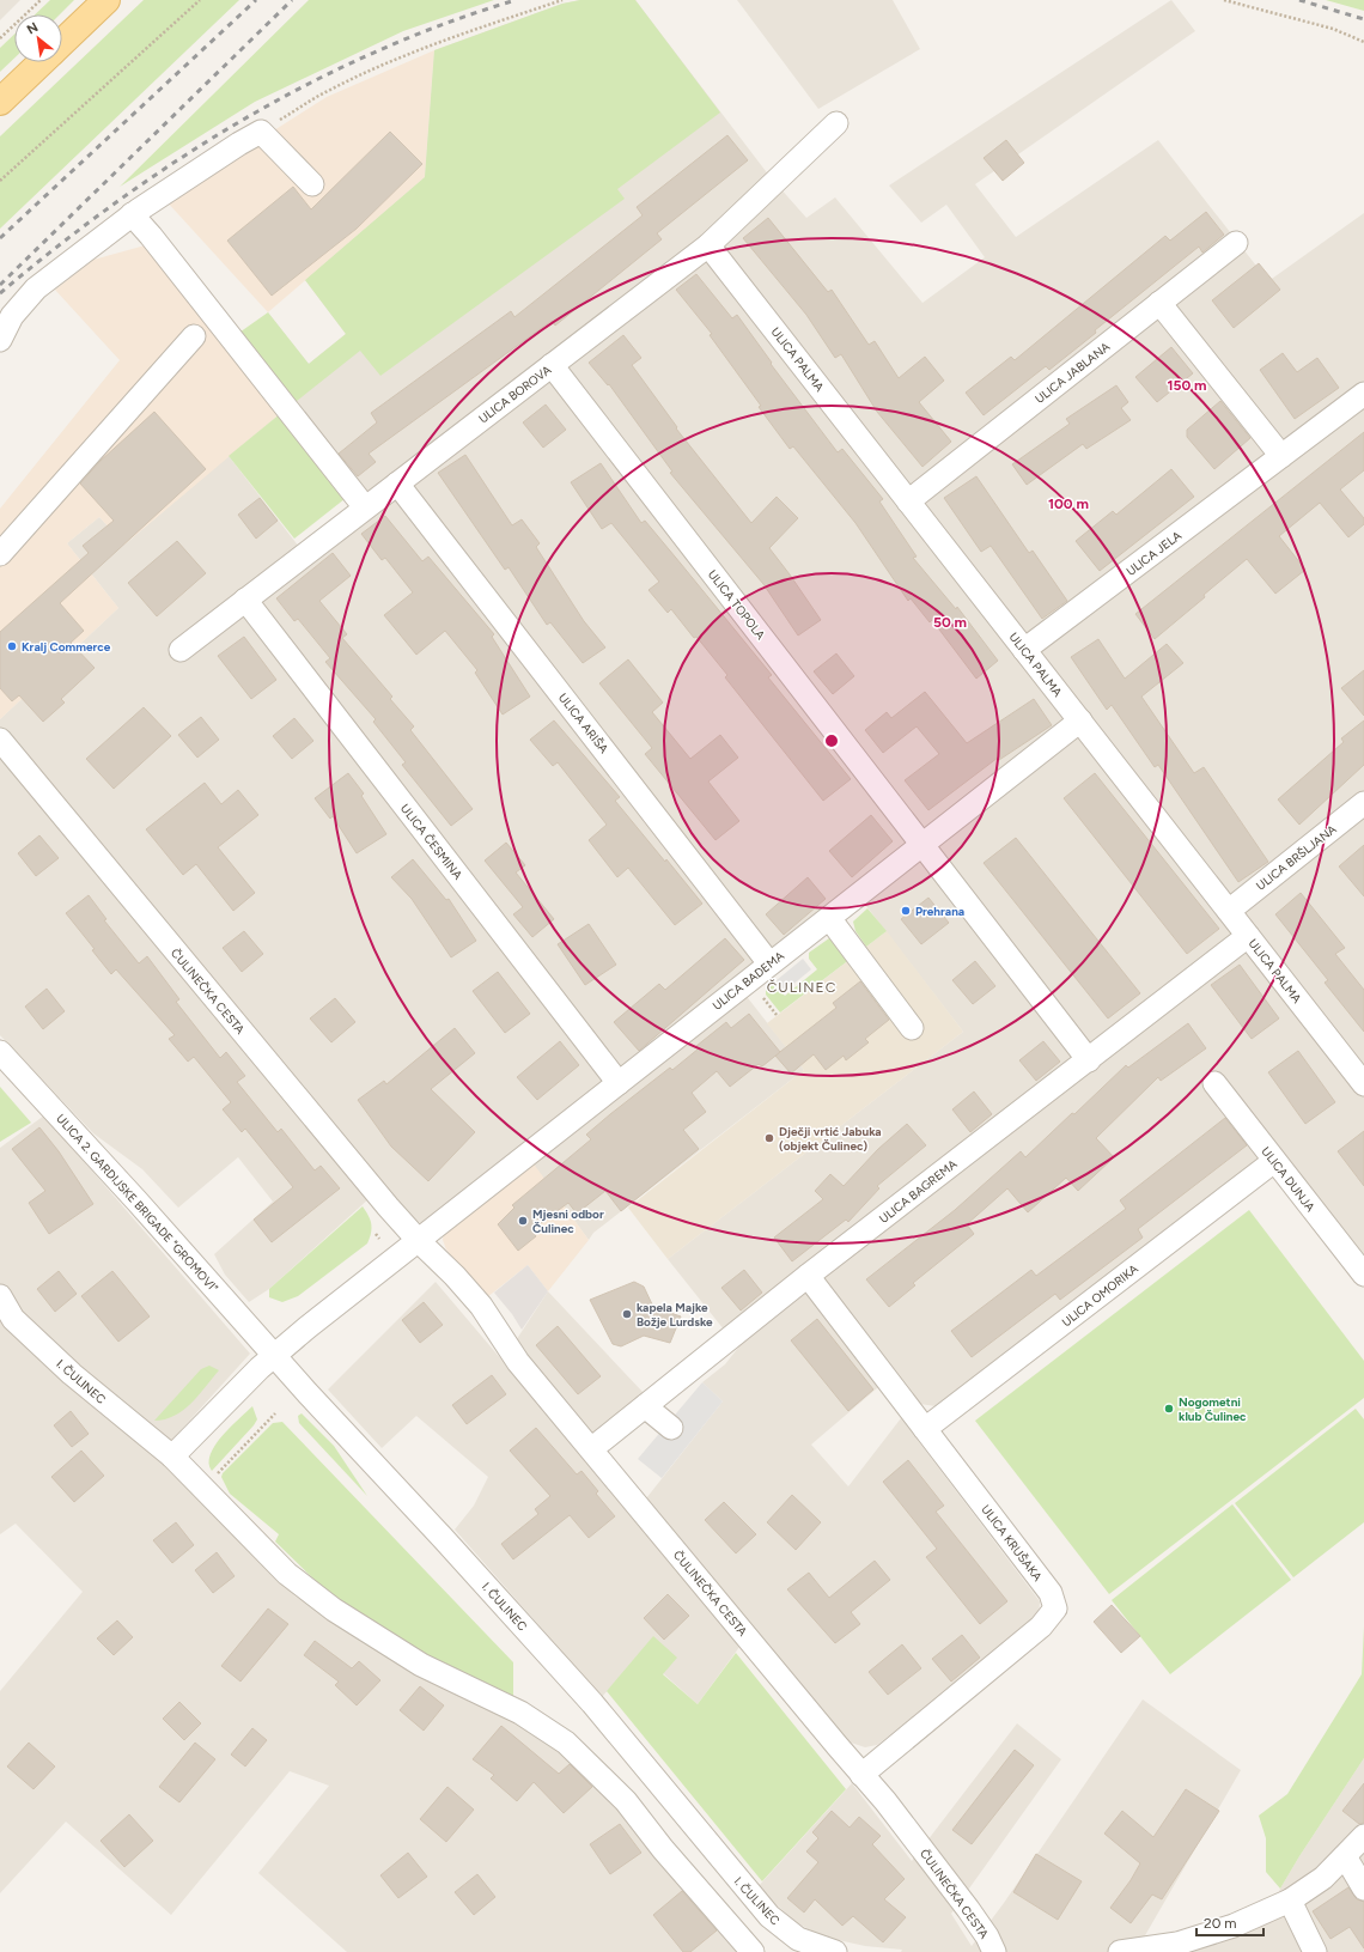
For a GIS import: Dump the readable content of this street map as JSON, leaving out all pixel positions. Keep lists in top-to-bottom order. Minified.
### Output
{"streets":{"street":["ULICA PALMA","ULICA JABLANA","ULICA BOROVA","ULICA JELA","ULICA TOPOLA","ULICA ARIŠA","ULICA ČESMINA","ULICA BRŠLJANA","ULICA BADEMA","ČULINEČKA CESTA","ULICA DUNJA","ULICA BAGREMA","ULICA 2. GARDIJSKE BRIGADE \"GROMOVI\"","ULICA OMORIKA","I. ČULINEC","ULICA KRUŠAKA"]},"crossings":[["ULICA PALMA","ULICA JABLANA"],["ULICA PALMA","ULICA BOROVA"],["ULICA PALMA","ULICA JELA"],["ULICA PALMA","ULICA BRŠLJANA"],["ULICA PALMA","ULICA BADEMA"],["ULICA PALMA","ULICA BAGREMA"],["ULICA BOROVA","ULICA TOPOLA"],["ULICA BOROVA","ULICA ARIŠA"],["ULICA BOROVA","ULICA ČESMINA"],["ULICA TOPOLA","ULICA BADEMA"],["ULICA TOPOLA","ULICA BAGREMA"],["ULICA ARIŠA","ULICA BADEMA"],["ULICA ČESMINA","ULICA BADEMA"],["ULICA BADEMA","ČULINEČKA CESTA"],["ČULINEČKA CESTA","ULICA BAGREMA"],["ČULINEČKA CESTA","ULICA KRUŠAKA"],["ULICA DUNJA","ULICA OMORIKA"],["ULICA BAGREMA","ULICA KRUŠAKA"],["ULICA 2. GARDIJSKE BRIGADE \"GROMOVI\"","I. ČULINEC"],["ULICA OMORIKA","ULICA KRUŠAKA"]],"districts":["ČULINEC"],"places":["Kralj Commerce","Prehrana","Dječji vrtić Jabuka (objekt Čulinec)","Mjesni odbor Čulinec","kapela Majke Božje Lurdske","Nogometni klub Čulinec"],"scale_bar":"20 m","north":"top left","rings":["150 m","100 m","50 m"]}
